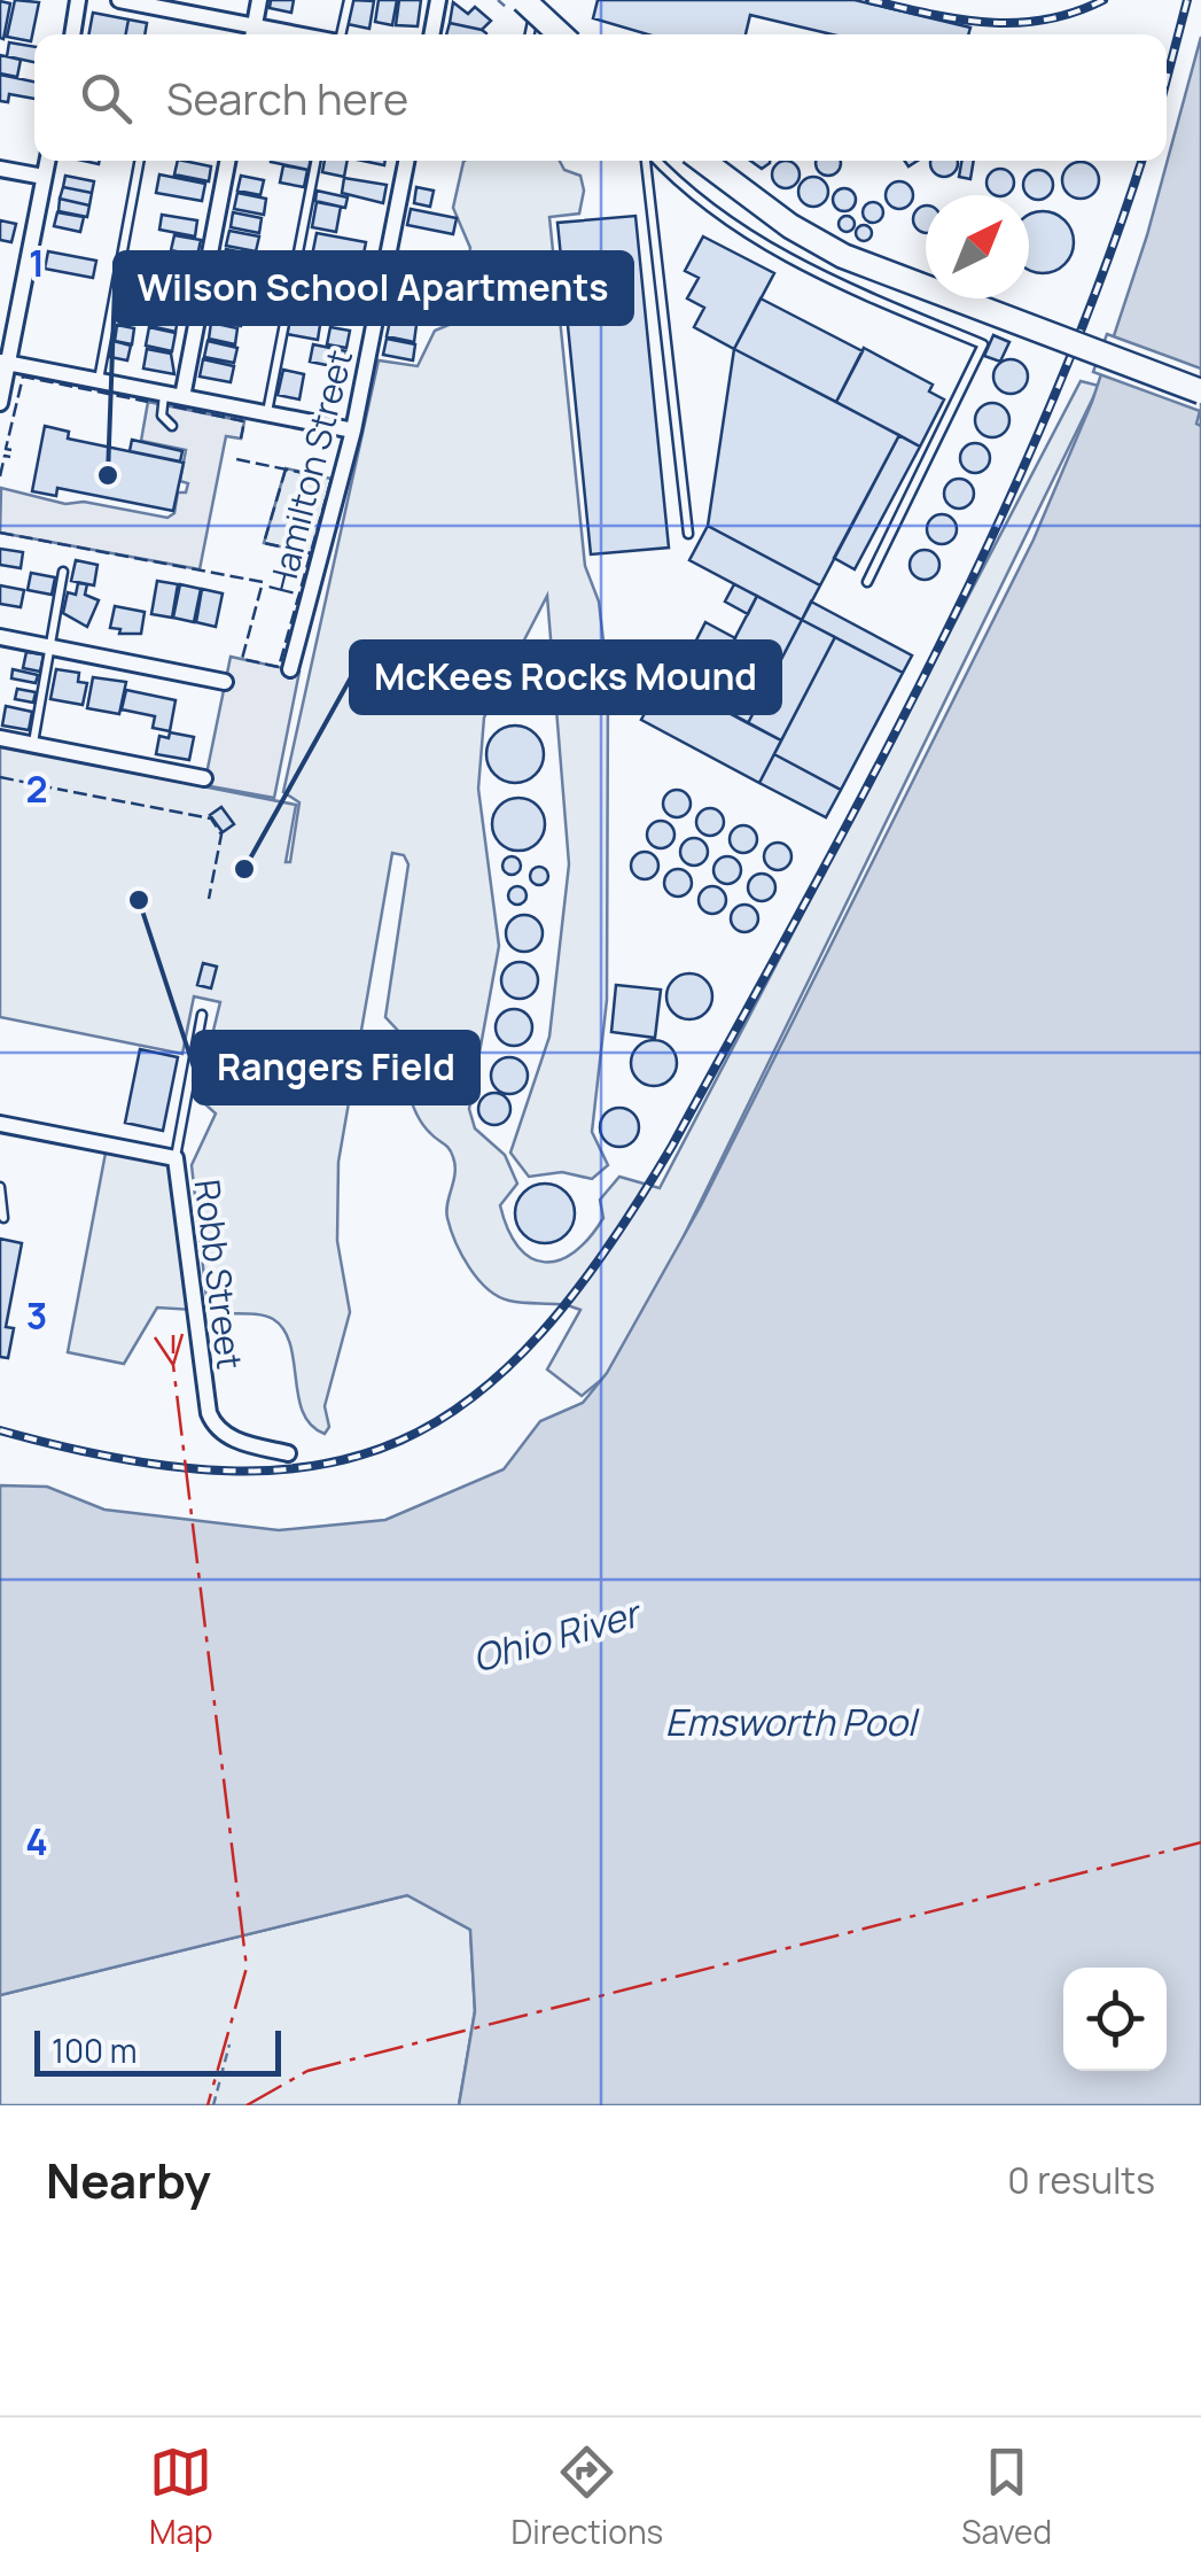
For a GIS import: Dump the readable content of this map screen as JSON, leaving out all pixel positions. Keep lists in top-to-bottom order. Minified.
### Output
{"streets":{"street":["Hamilton Street","Robb Street"]},"water":["Ohio River","Emsworth Pool"],"places":["Wilson School Apartments","McKees Rocks Mound","Rangers Field"],"scale_bar":"100 m","north":"top right","page":{"search":"Search here","scale":"100 m","heading":["Nearby","0 results"],"nav":["Map","Directions","Saved"]},"grid":{"rows":["1","2","3","4"]}}
